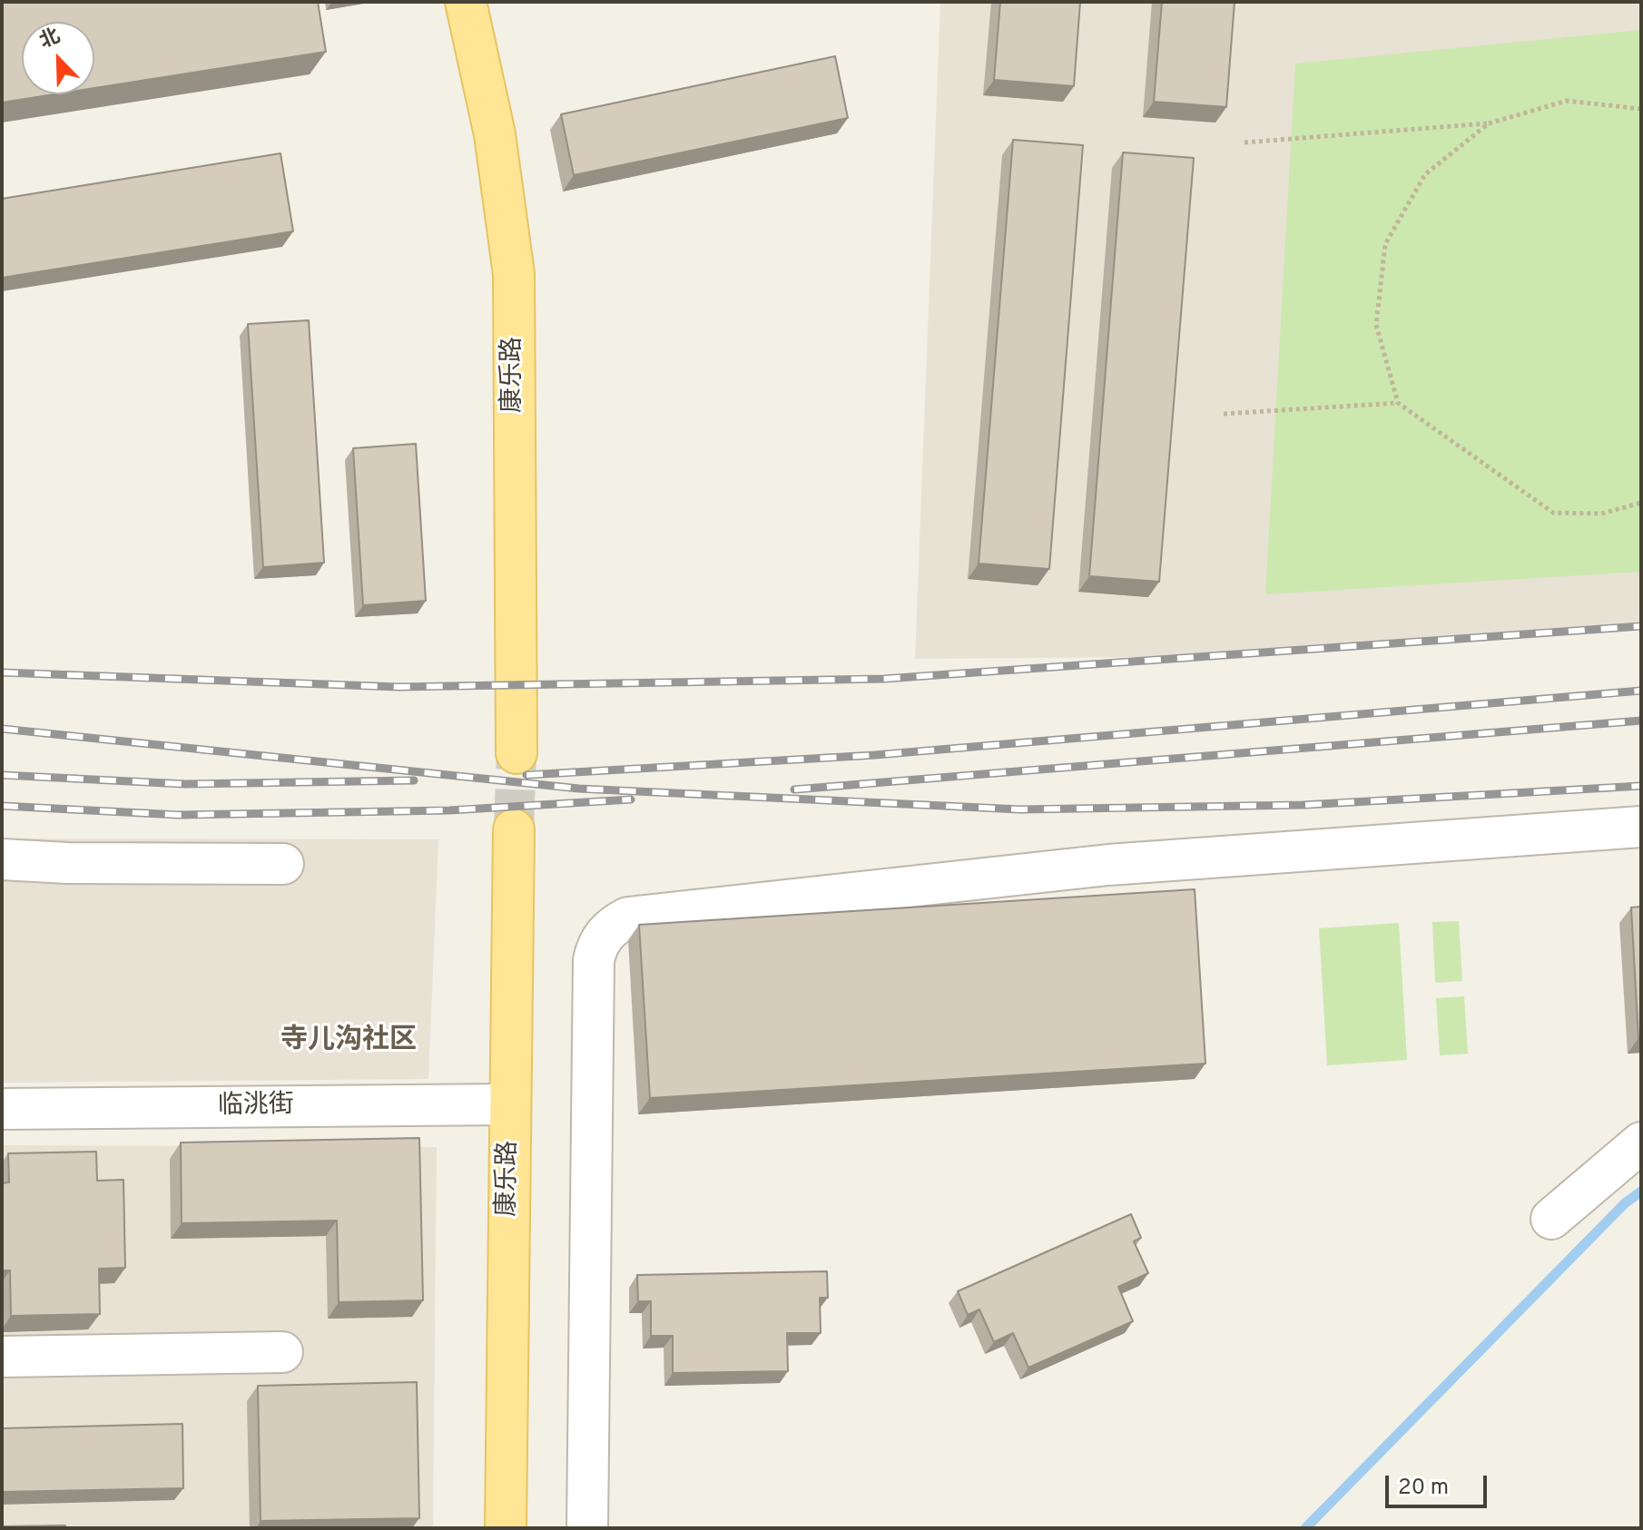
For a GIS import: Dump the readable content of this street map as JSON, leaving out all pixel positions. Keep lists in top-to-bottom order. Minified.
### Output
{"streets":{"main road":["康乐路"],"street":["临洮街"]},"crossings":[["康乐路","临洮街"]],"districts":["寺儿沟社区"],"scale_bar":"20 m","north":"top left"}
